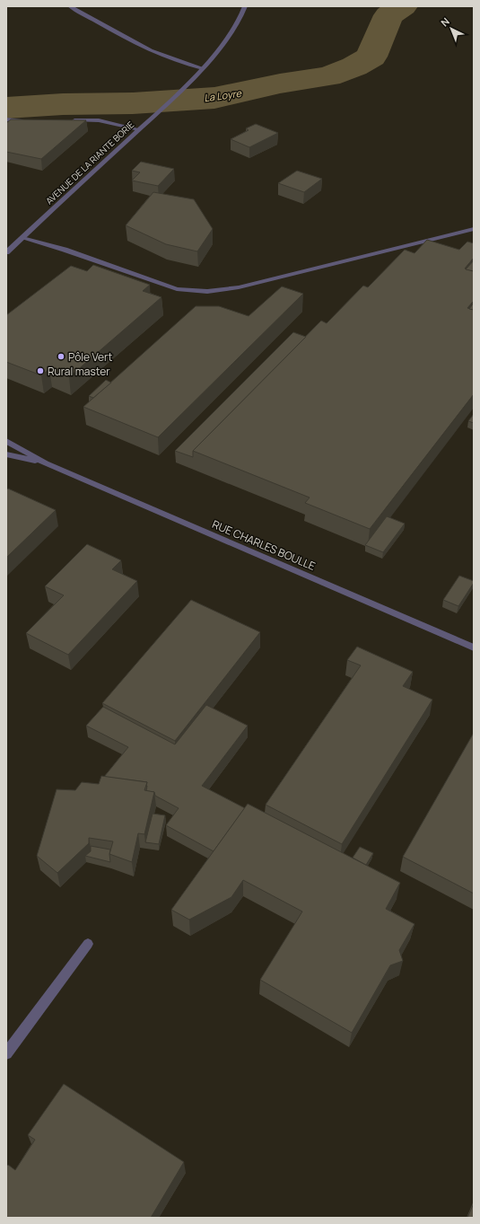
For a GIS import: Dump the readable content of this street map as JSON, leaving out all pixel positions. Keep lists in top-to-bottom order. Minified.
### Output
{"streets":{"street":["AVENUE DE LA RIANTE BORIE","RUE CHARLES BOULLE"]},"water":["La Loyre"],"places":["Pôle Vert","Rural master"],"north":"top left"}
